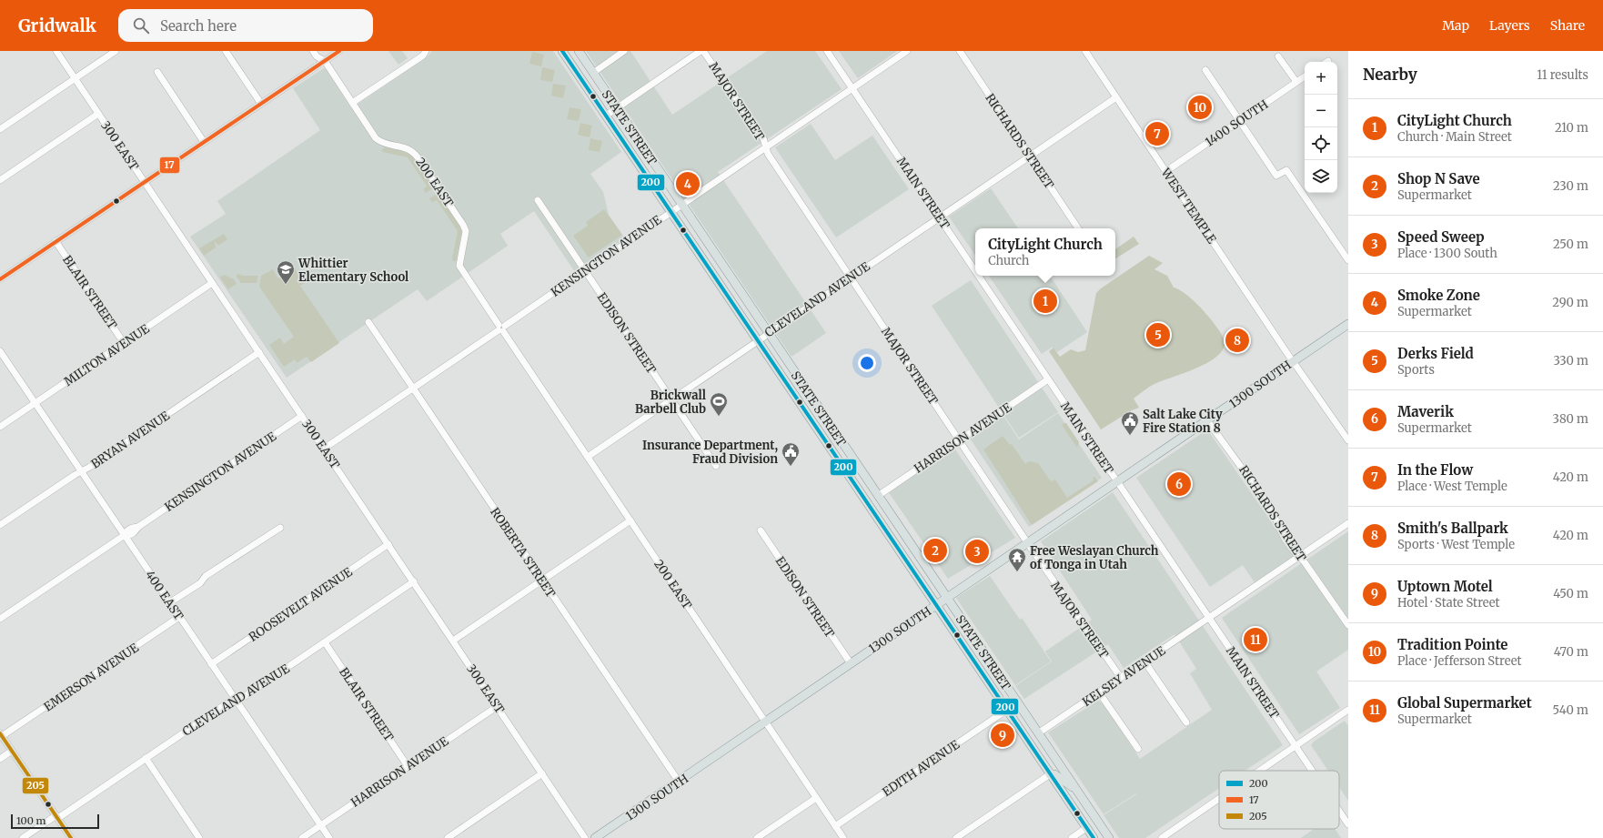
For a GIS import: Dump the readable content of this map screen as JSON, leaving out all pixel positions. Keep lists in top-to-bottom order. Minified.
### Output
{"streets":{"main road":["STATE STREET","1300 SOUTH"],"street":["MAJOR STREET","1400 SOUTH","RICHARDS STREET","300 EAST","200 EAST","MAIN STREET","WEST TEMPLE","KENSINGTON AVENUE","BLAIR STREET","CLEVELAND AVENUE","EDISON STREET","MILTON AVENUE","HARRISON AVENUE","BRYAN AVENUE","ROBERTA STREET","400 EAST","ROOSEVELT AVENUE","KELSEY AVENUE","EMERSON AVENUE","EDITH AVENUE"]},"crossings":[["MAJOR STREET","KENSINGTON AVENUE"],["MAJOR STREET","CLEVELAND AVENUE"],["MAJOR STREET","1300 SOUTH"],["MAJOR STREET","HARRISON AVENUE"],["MAJOR STREET","KELSEY AVENUE"],["1400 SOUTH","WEST TEMPLE"],["STATE STREET","KENSINGTON AVENUE"],["STATE STREET","CLEVELAND AVENUE"],["STATE STREET","1300 SOUTH"],["STATE STREET","HARRISON AVENUE"],["STATE STREET","KELSEY AVENUE"],["STATE STREET","EDITH AVENUE"],["RICHARDS STREET","CLEVELAND AVENUE"],["RICHARDS STREET","1300 SOUTH"],["RICHARDS STREET","KELSEY AVENUE"],["300 EAST","KENSINGTON AVENUE"],["300 EAST","CLEVELAND AVENUE"],["300 EAST","MILTON AVENUE"],["300 EAST","HARRISON AVENUE"],["300 EAST","BRYAN AVENUE"],["300 EAST","ROOSEVELT AVENUE"],["200 EAST","KENSINGTON AVENUE"],["200 EAST","CLEVELAND AVENUE"],["200 EAST","1300 SOUTH"],["200 EAST","EDITH AVENUE"],["MAIN STREET","KENSINGTON AVENUE"],["MAIN STREET","CLEVELAND AVENUE"],["MAIN STREET","1300 SOUTH"],["MAIN STREET","HARRISON AVENUE"],["MAIN STREET","KELSEY AVENUE"],["WEST TEMPLE","CLEVELAND AVENUE"],["WEST TEMPLE","1300 SOUTH"],["KENSINGTON AVENUE","EDISON STREET"],["KENSINGTON AVENUE","ROBERTA STREET"],["KENSINGTON AVENUE","400 EAST"],["BLAIR STREET","CLEVELAND AVENUE"],["BLAIR STREET","MILTON AVENUE"],["BLAIR STREET","HARRISON AVENUE"],["CLEVELAND AVENUE","EDISON STREET"],["CLEVELAND AVENUE","400 EAST"],["EDISON STREET","1300 SOUTH"],["MILTON AVENUE","400 EAST"],["1300 SOUTH","ROBERTA STREET"],["HARRISON AVENUE","400 EAST"],["BRYAN AVENUE","400 EAST"],["400 EAST","ROOSEVELT AVENUE"],["400 EAST","EMERSON AVENUE"]],"places":{"school or university":["Whittier Elementary School"],"sports":["Brickwall Barbell Club"],"public building":["Salt Lake City Fire Station 8","Insurance Department, Fraud Division"],"temple":["Free Weslayan Church of Tonga in Utah"]},"lines":["transit line 200","transit line 17","transit line 205"],"legend":["200","17","205"],"scale_bar":"100 m","page":{"header":"Gridwalk","search":"Search here","nav":["Map","Layers","Share"],"heading":["Nearby","11 results"],"map_buttons":["+","−"],"pins":["10","7","4","1","5","8","6","2","3","11","9"],"list":[{"mark":"1","name":"CityLight Church","note":"Church · Main Street","value":"210 m"},{"mark":"2","name":"Shop N Save","note":"Supermarket","value":"230 m"},{"mark":"3","name":"Speed Sweep","note":"Place · 1300 South","value":"250 m"},{"mark":"4","name":"Smoke Zone","note":"Supermarket","value":"290 m"},{"mark":"5","name":"Derks Field","note":"Sports","value":"330 m"},{"mark":"6","name":"Maverik","note":"Supermarket","value":"380 m"},{"mark":"7","name":"In the Flow","note":"Place · West Temple","value":"420 m"},{"mark":"8","name":"Smith's Ballpark","note":"Sports · West Temple","value":"420 m"},{"mark":"9","name":"Uptown Motel","note":"Hotel · State Street","value":"450 m"},{"mark":"10","name":"Tradition Pointe","note":"Place · Jefferson Street","value":"470 m"},{"mark":"11","name":"Global Supermarket","note":"Supermarket","value":"540 m"}],"popup":["CityLight Church","Church"],"scale":"100 m"}}
